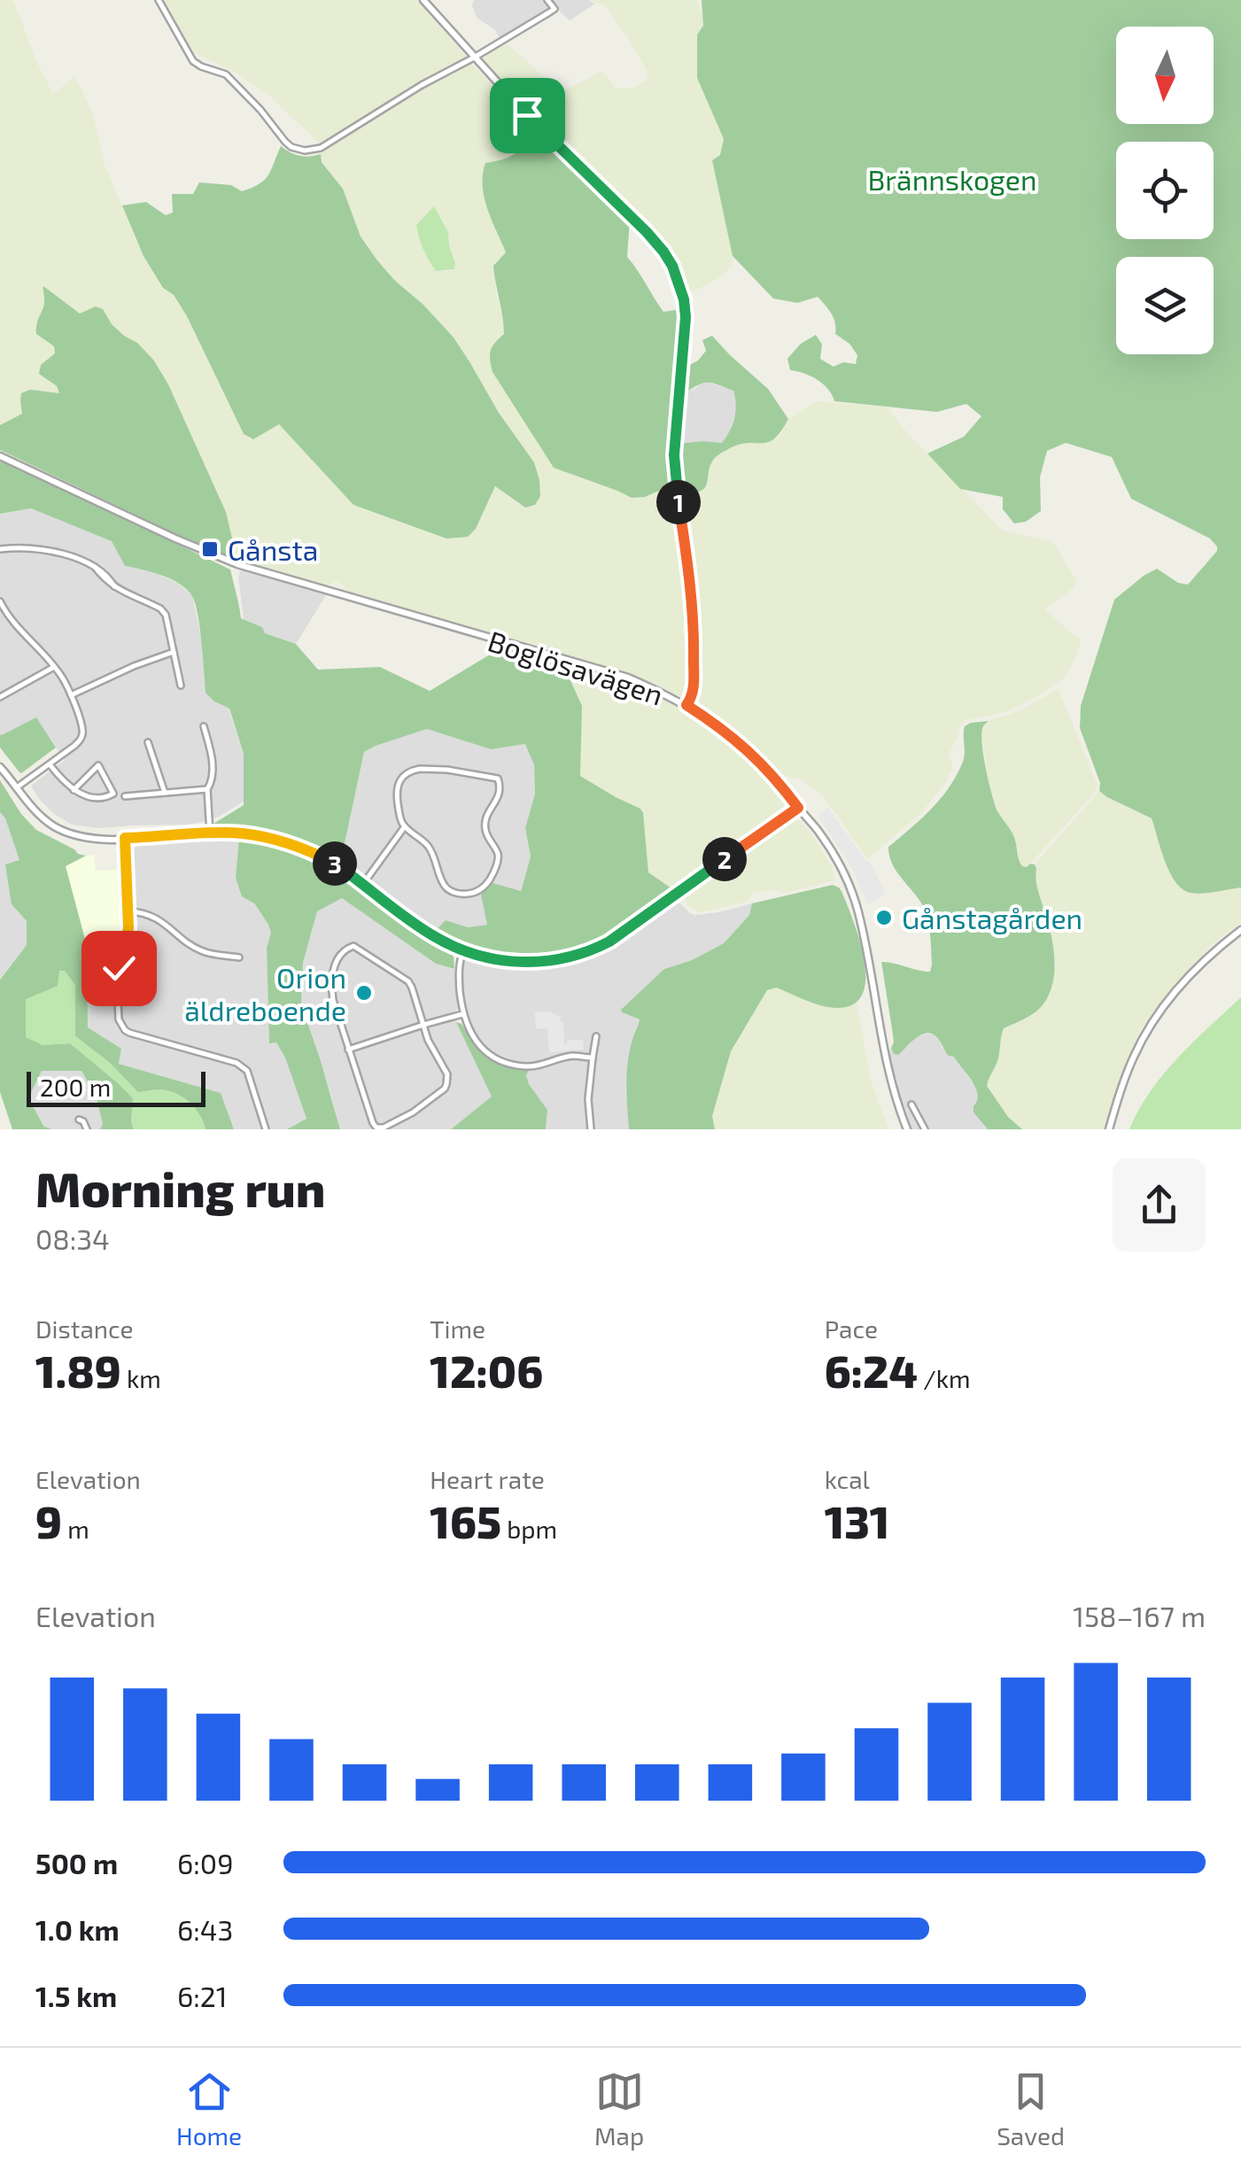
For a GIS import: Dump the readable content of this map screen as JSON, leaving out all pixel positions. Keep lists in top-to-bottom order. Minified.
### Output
{"streets":{"street":["Boglösavägen"]},"parks":["Brännskogen"],"places":{"transit":["Gånsta"],"other":["Gånstagården","Orion äldreboende"]},"scale_bar":"200 m","north":"bottom","page":{"pins":["1","2","3"],"scale":"200 m","heading":["Morning run","08:34"],"stats":[["Distance","1.89 km"],["Time","12:06"],["Pace","6:24 /km"],["Elevation","9 m"],["Heart rate","165 bpm"],["kcal","131"]],"chart":["Elevation","158–167 m"],"list":[{"name":"500 m","note":"6:09"},{"name":"1.0 km","note":"6:43"},{"name":"1.5 km","note":"6:21"}],"tabs":["Home","Map","Saved"]}}
